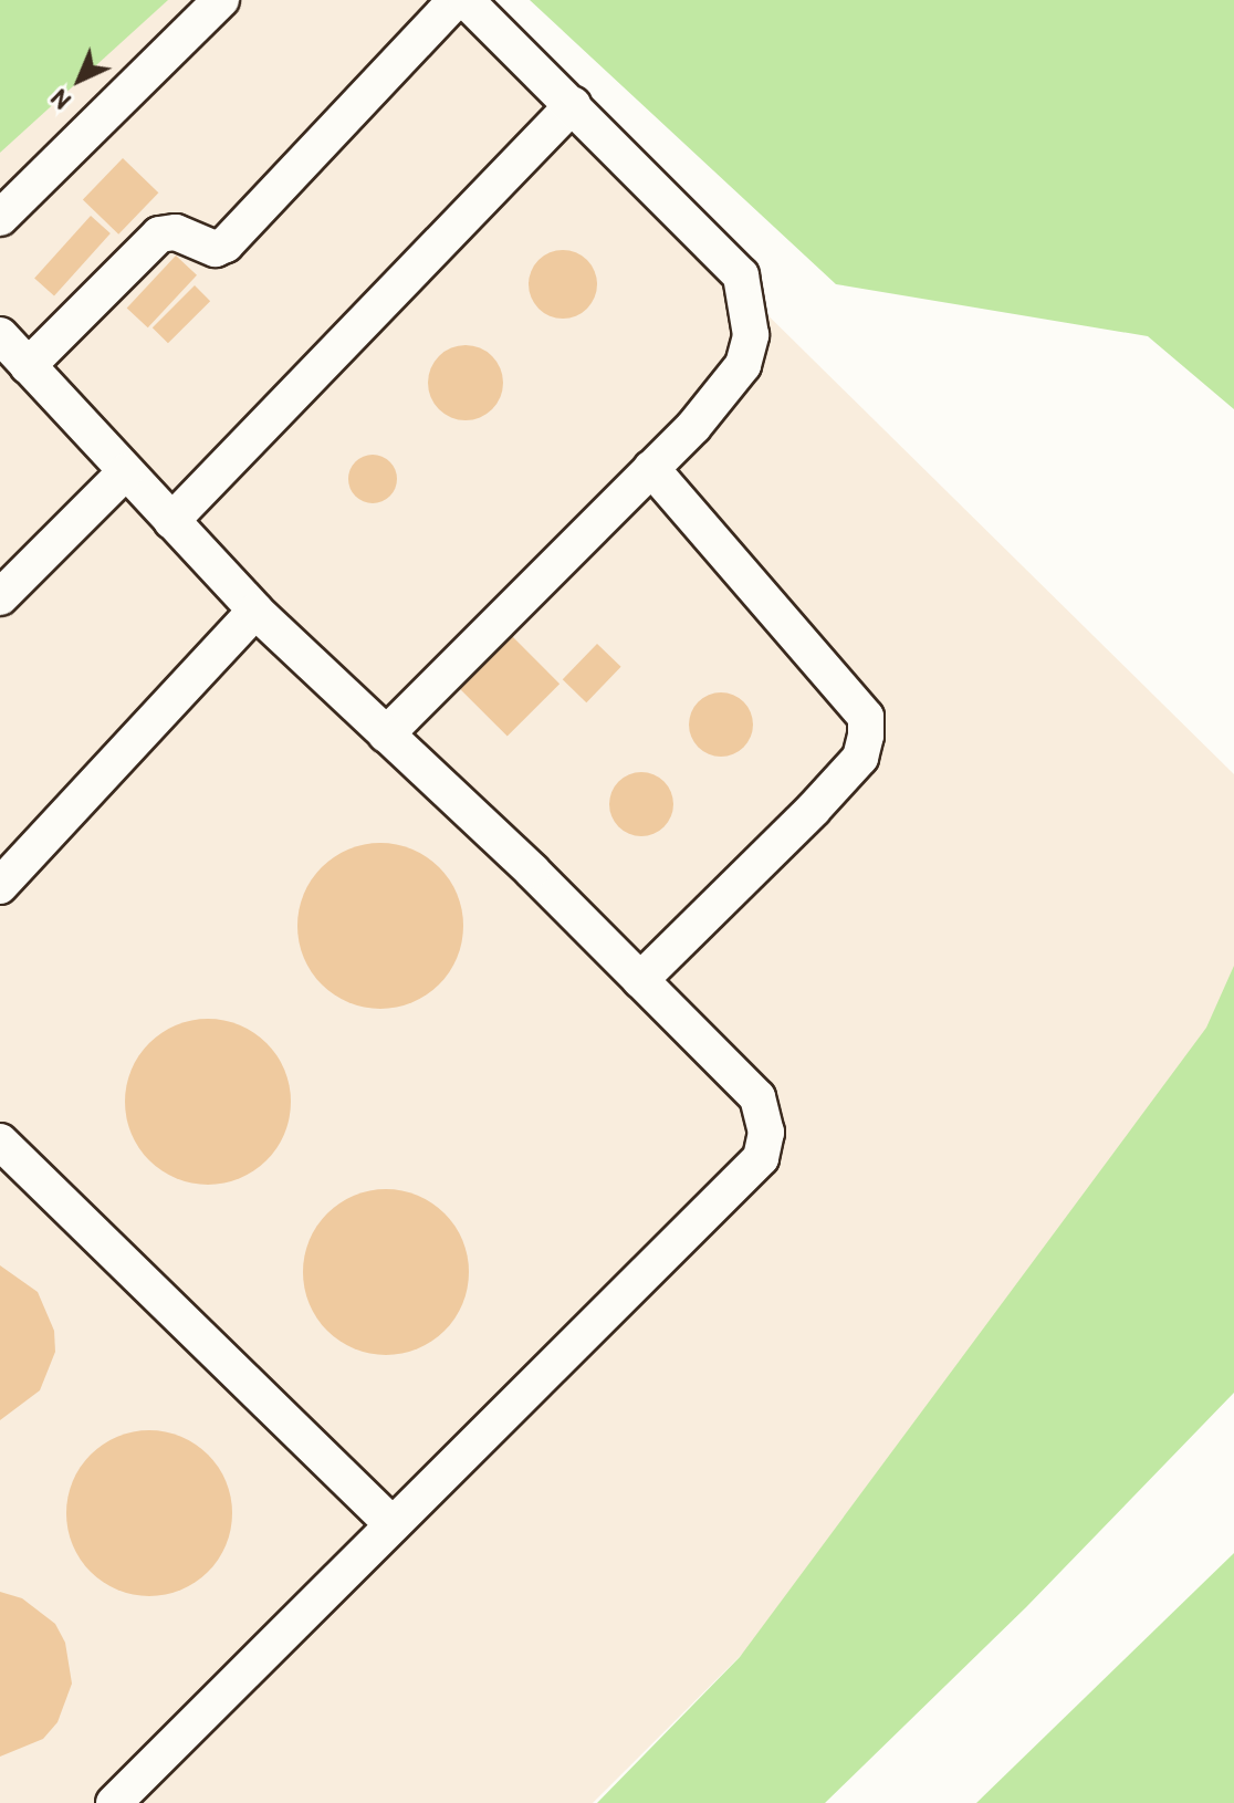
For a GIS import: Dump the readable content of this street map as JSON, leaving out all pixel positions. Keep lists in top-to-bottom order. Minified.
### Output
{"north":"bottom left"}
